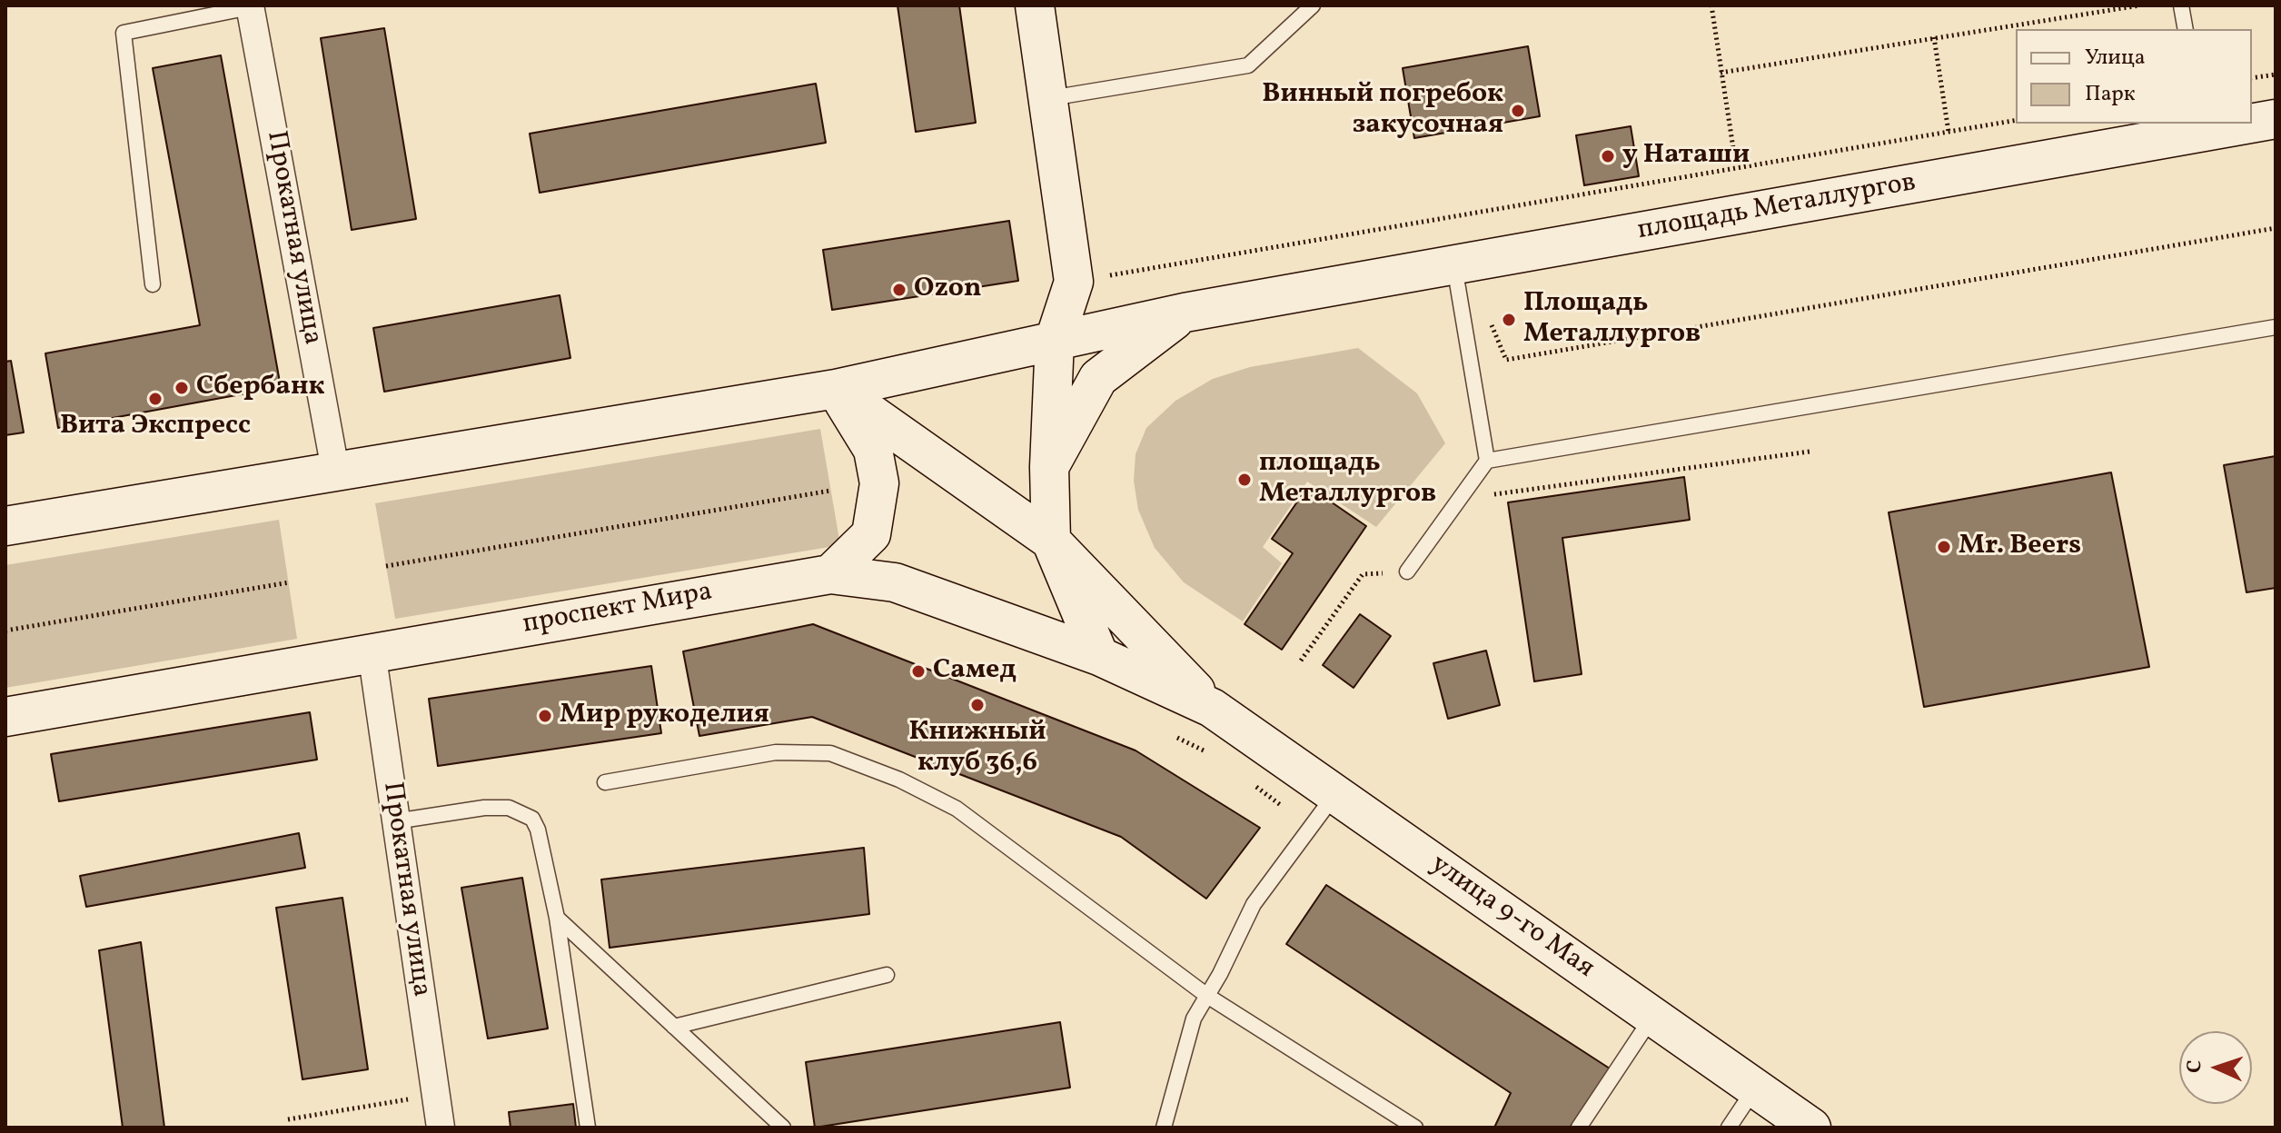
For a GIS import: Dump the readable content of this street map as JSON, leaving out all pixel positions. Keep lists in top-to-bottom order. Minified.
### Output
{"streets":{"main road":["площадь Металлургов","проспект Мира","улица 9-го Мая"],"street":["Прокатная улица"]},"crossings":[["Прокатная улица","проспект Мира"],["проспект Мира","улица 9-го Мая"]],"places":["Винный погребок закусочная","у Наташи","Ozon","Площадь Металлургов","Сбербанк","Вита Экспресс","площадь Металлургов","Mr. Beers","Самед","Книжный клуб 36,6","Мир рукоделия"],"legend":["Улица","Парк"],"north":"left"}
